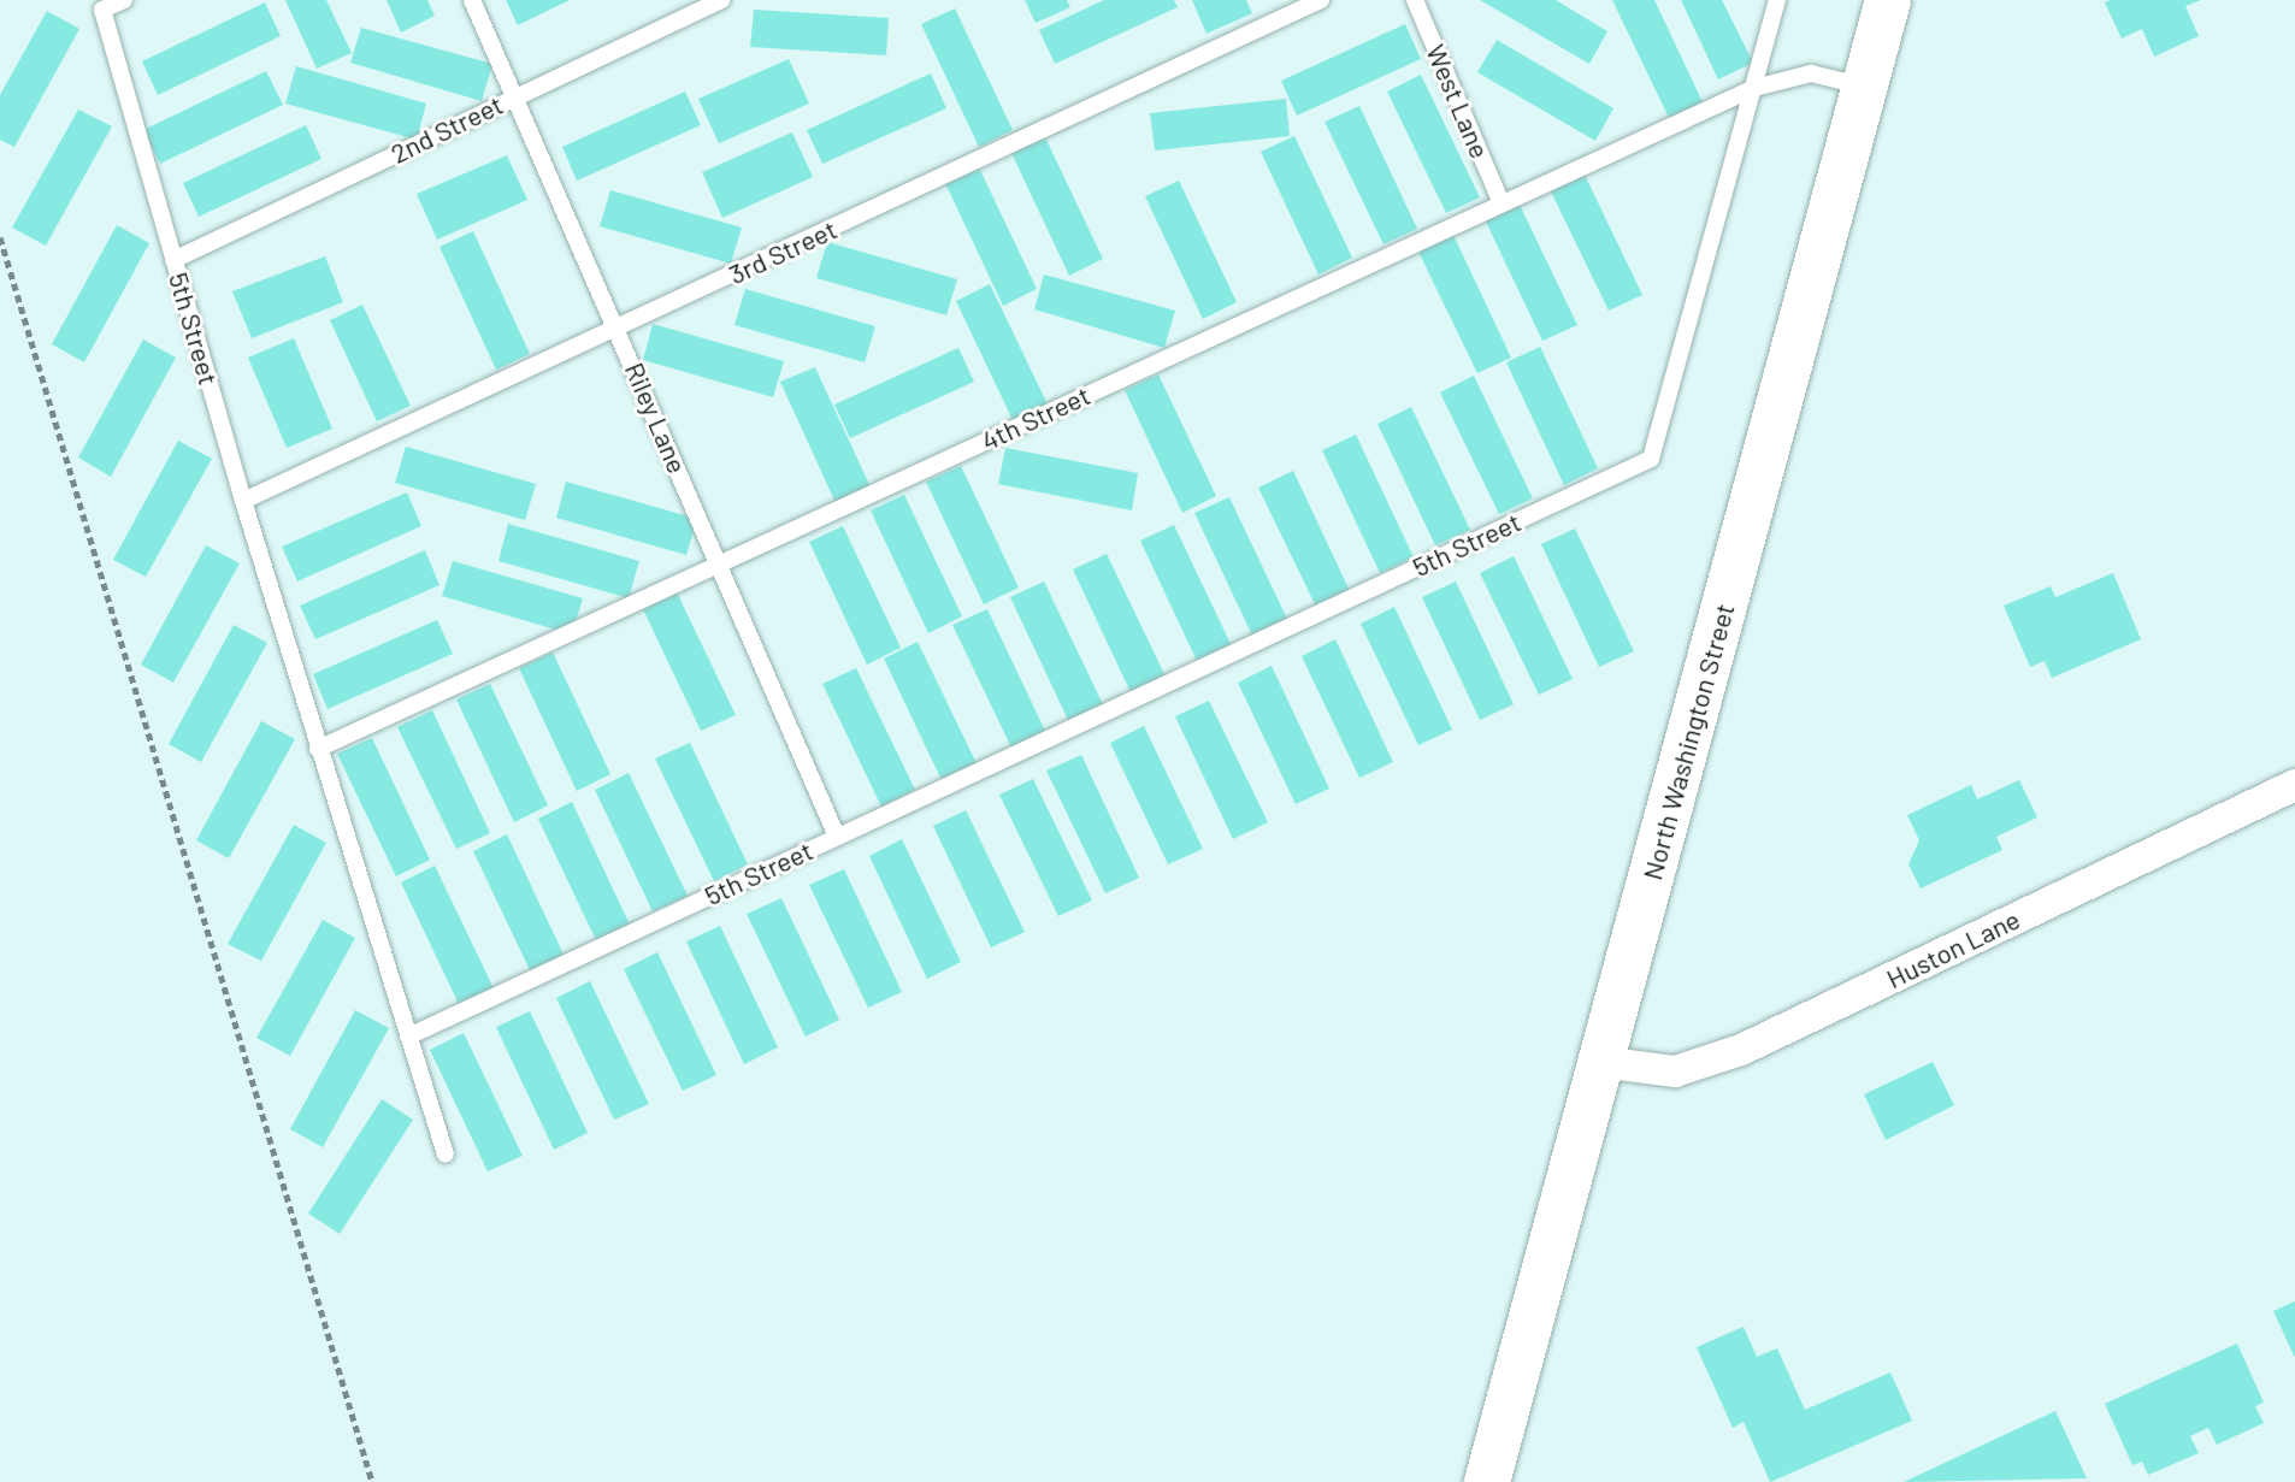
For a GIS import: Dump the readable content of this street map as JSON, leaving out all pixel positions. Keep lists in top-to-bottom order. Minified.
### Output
{"streets":{"main road":["North Washington Street"],"street":["Huston Lane"],"lane":["West Lane","2nd Street","3rd Street","5th Street","Riley Lane","4th Street"]},"crossings":[["West Lane","4th Street"],["2nd Street","5th Street"],["2nd Street","Riley Lane"],["3rd Street","5th Street"],["3rd Street","Riley Lane"],["5th Street","Riley Lane"],["5th Street","4th Street"],["Riley Lane","4th Street"],["4th Street","North Washington Street"],["North Washington Street","Huston Lane"]]}
